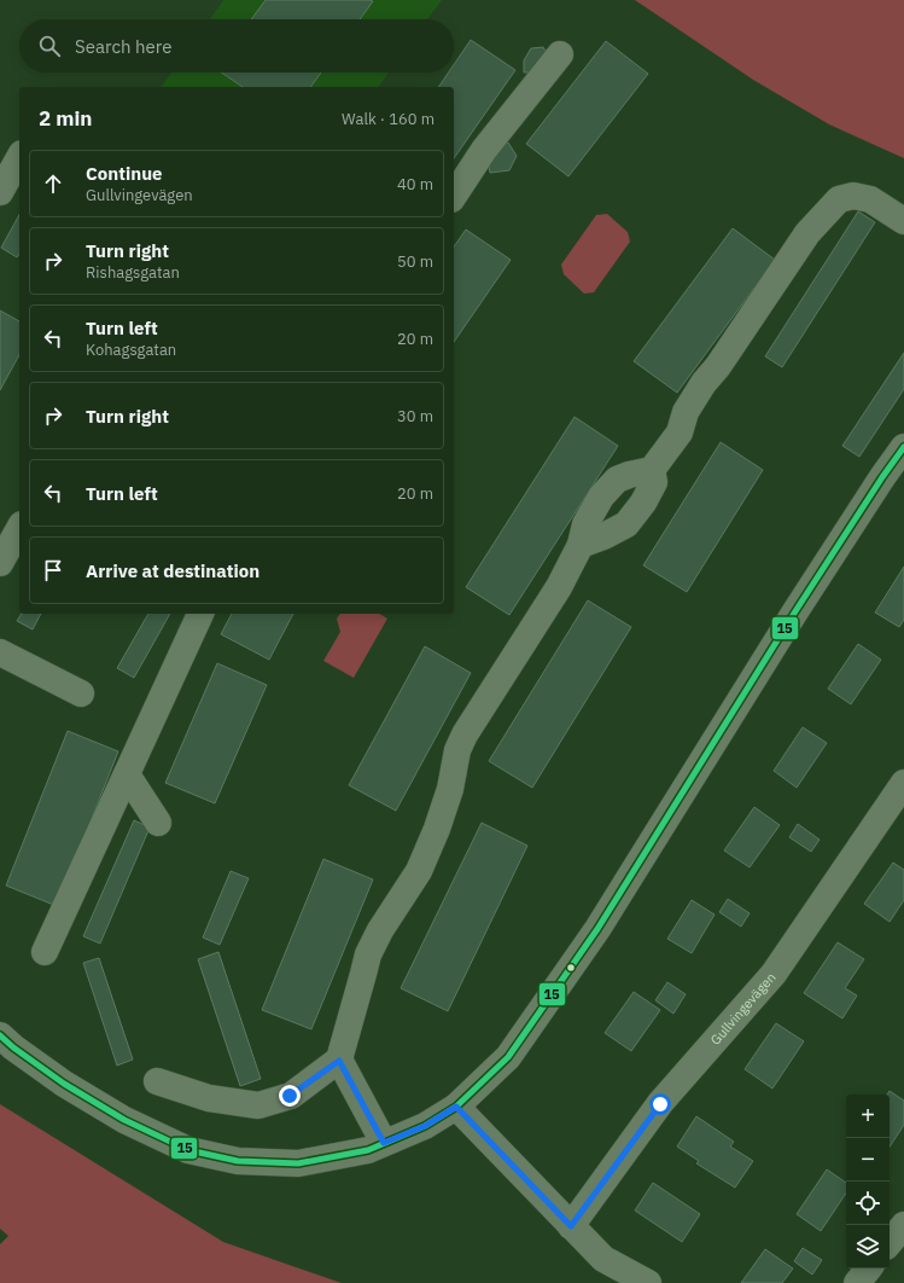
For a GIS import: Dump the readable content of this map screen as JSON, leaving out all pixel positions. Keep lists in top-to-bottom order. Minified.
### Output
{"streets":{"street":["Gullvingevägen"]},"lines":["transit line 15"],"page":{"search":"Search here","heading":["2 min","Walk · 160 m"],"list":[["Continue","Gullvingevägen","40 m"],["Turn right","Rishagsgatan","50 m"],["Turn left","Kohagsgatan","20 m"],["Turn right","30 m"],["Turn left","20 m"],"Arrive at destination"],"map_buttons":["+","−"]}}
